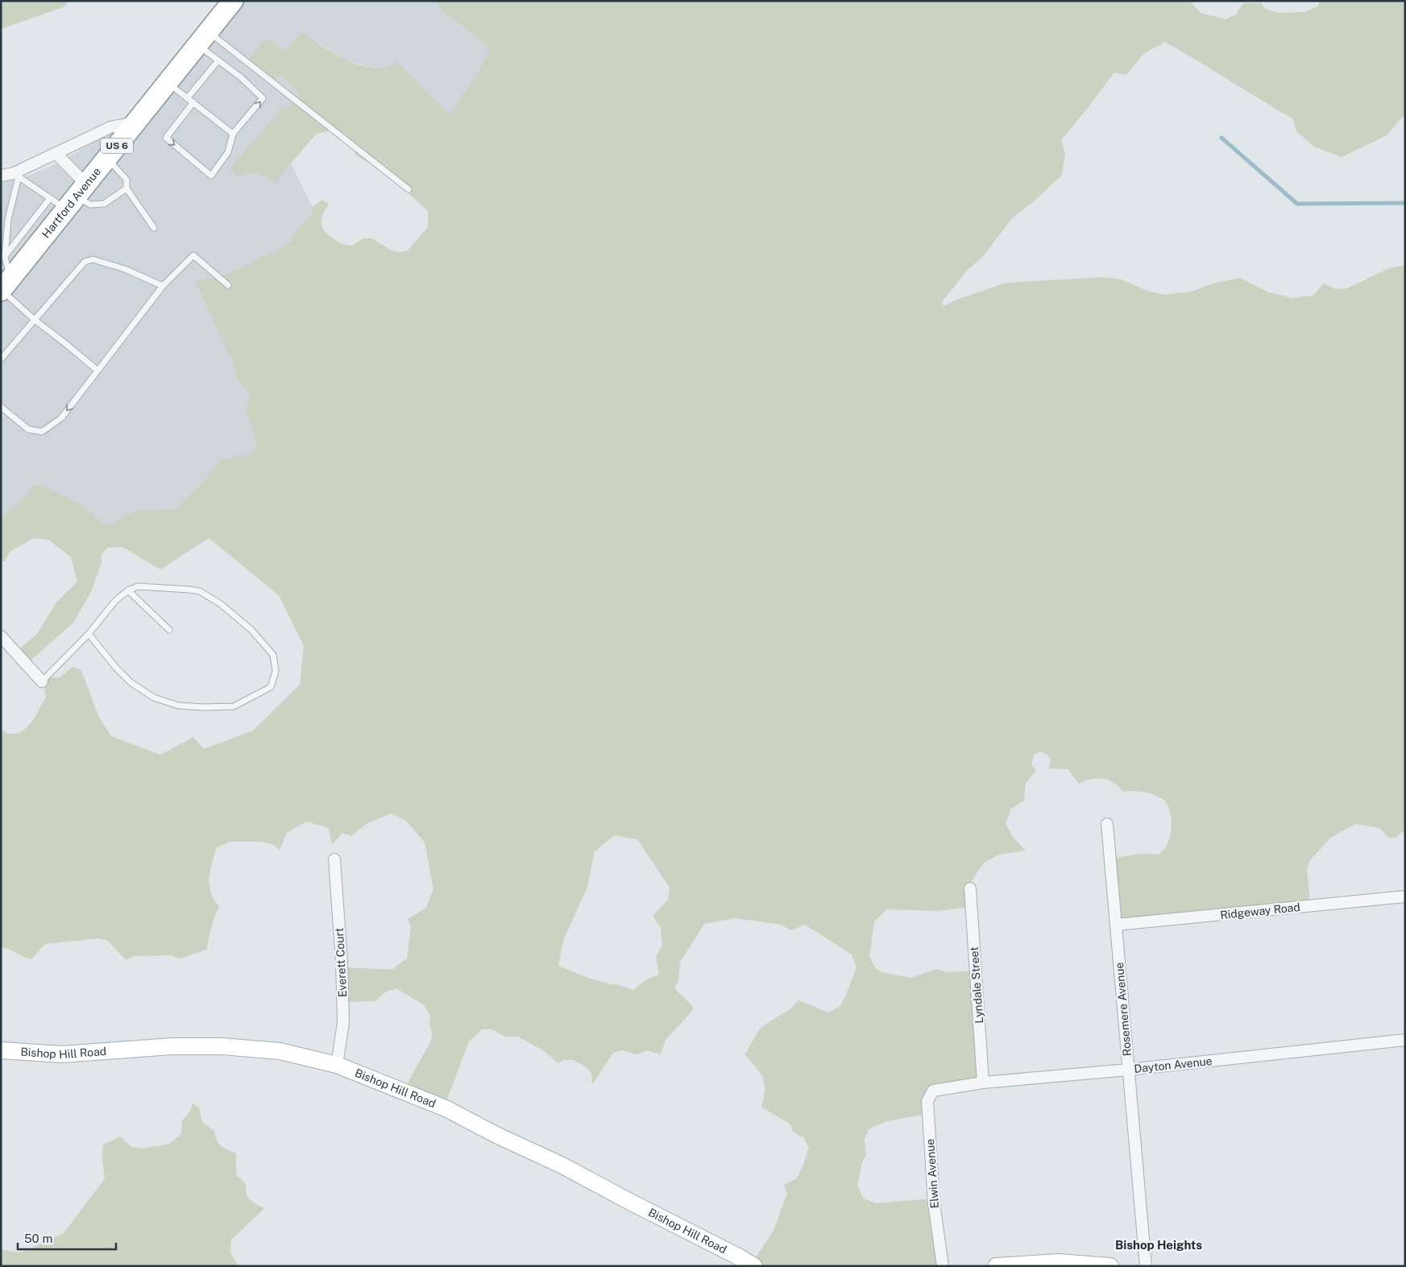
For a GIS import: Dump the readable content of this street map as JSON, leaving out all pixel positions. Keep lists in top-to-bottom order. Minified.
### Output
{"streets":{"highway":["US 6","Hartford Avenue"],"street":["Ridgeway Road","Everett Court","Lyndale Street","Rosemere Avenue","Bishop Hill Road","Dayton Avenue","Elwin Avenue"]},"crossings":[["Ridgeway Road","Rosemere Avenue"],["Everett Court","Bishop Hill Road"],["Lyndale Street","Dayton Avenue"],["Rosemere Avenue","Dayton Avenue"],["Dayton Avenue","Elwin Avenue"]],"districts":["Bishop Heights"],"scale_bar":"50 m"}
